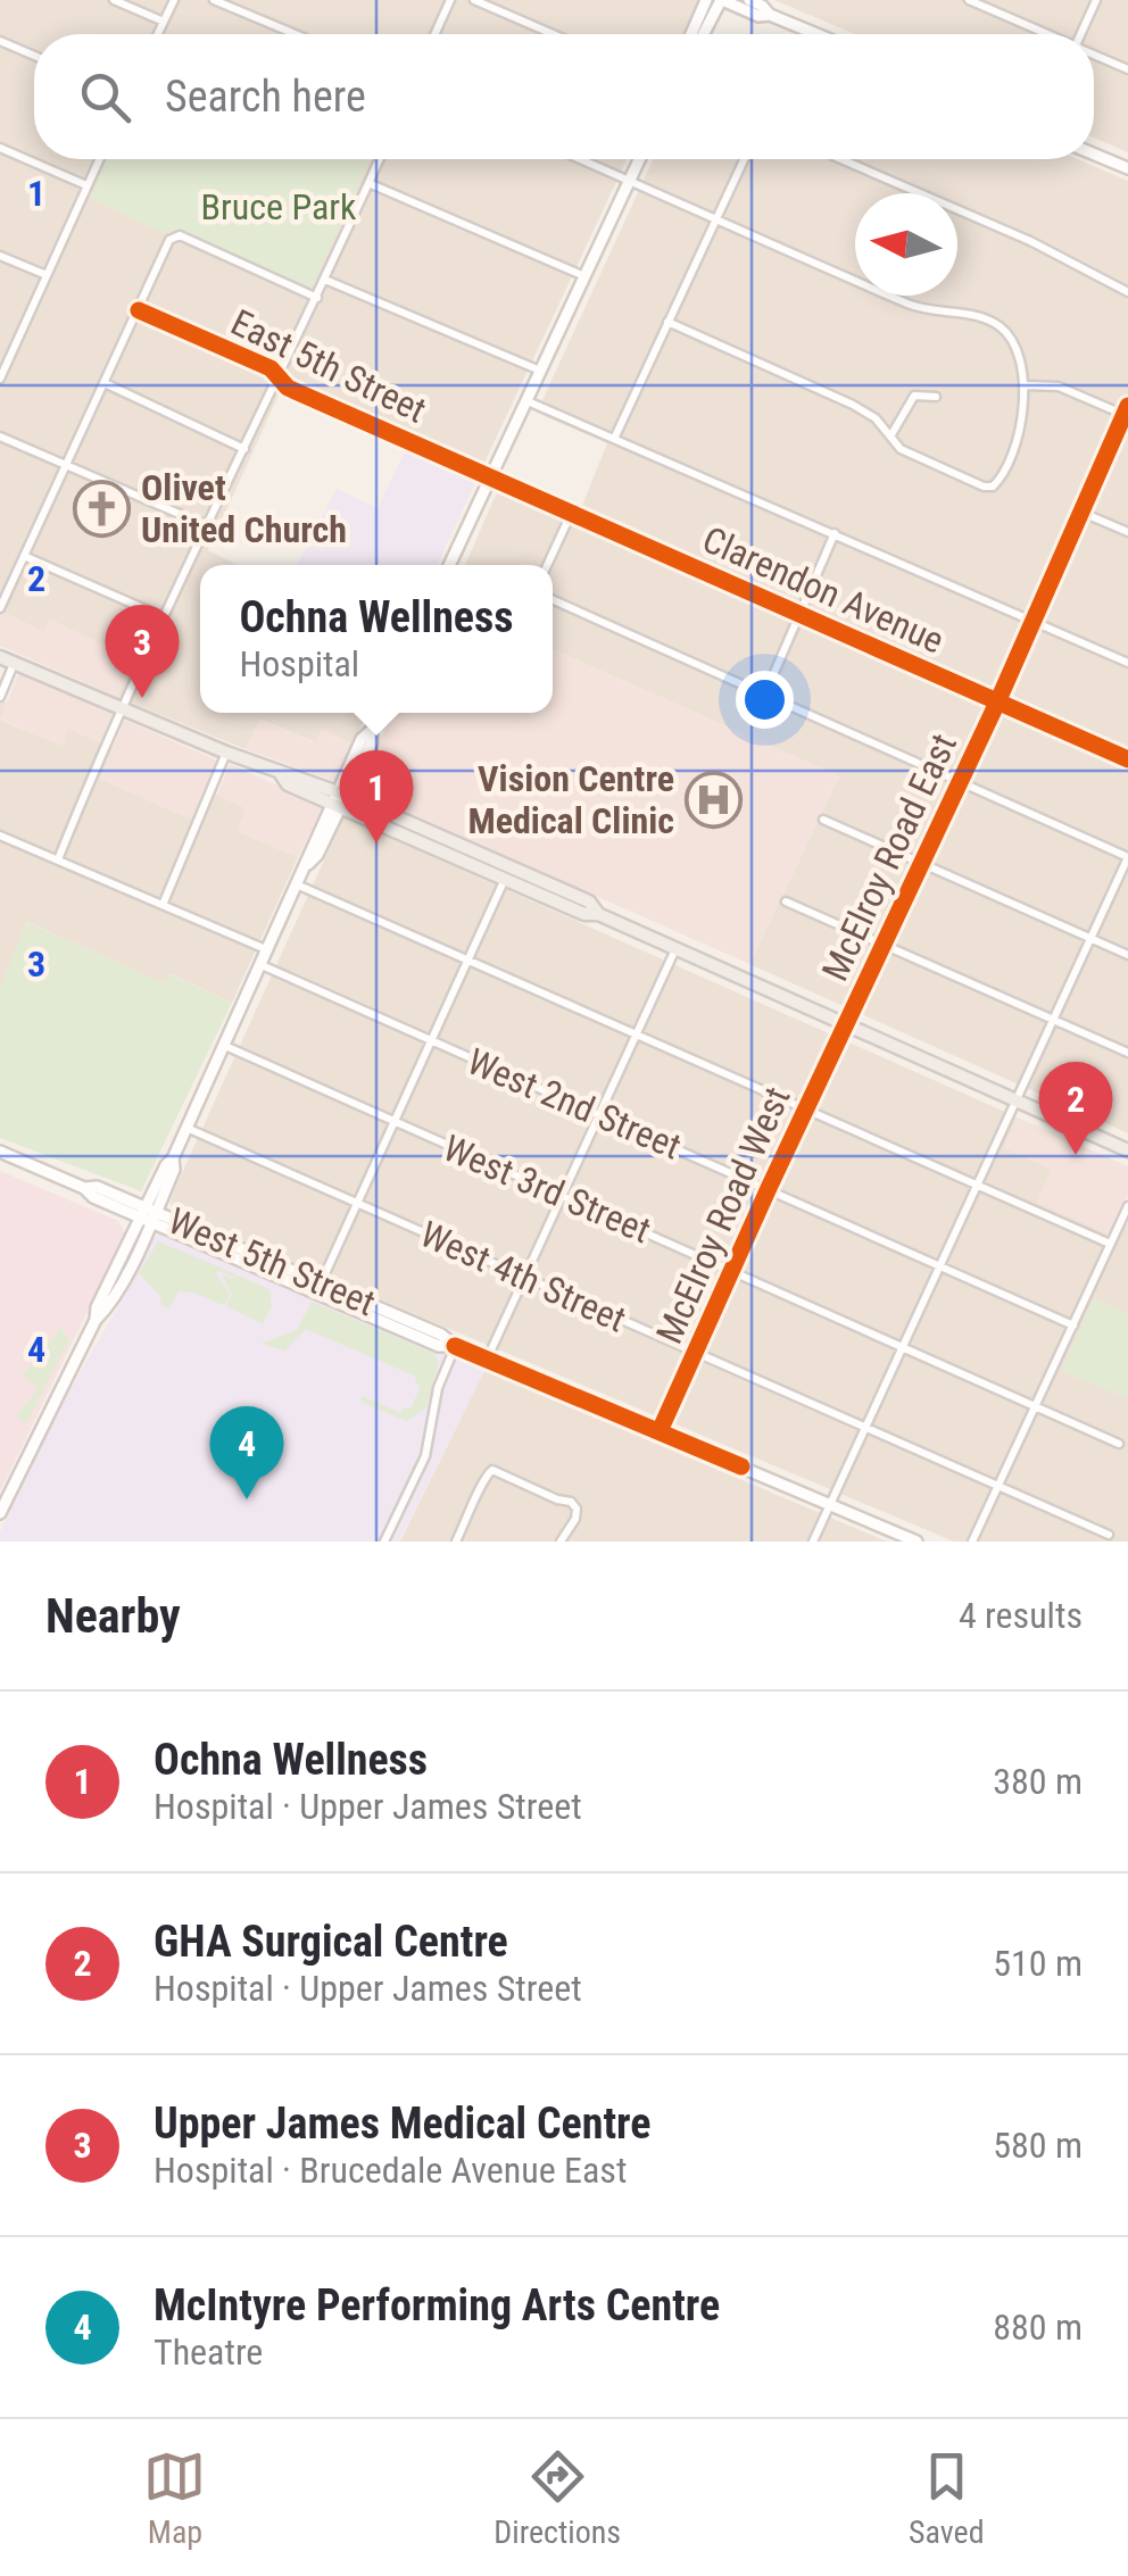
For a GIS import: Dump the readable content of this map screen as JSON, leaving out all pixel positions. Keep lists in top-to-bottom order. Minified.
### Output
{"streets":{"main road":["West 5th Street"],"street":["East 5th Street","Clarendon Avenue","McElroy Road East","West 2nd Street","West 3rd Street","McElroy Road West","West 4th Street"]},"crossings":[["East 5th Street","Clarendon Avenue"],["Clarendon Avenue","McElroy Road East"],["McElroy Road East","McElroy Road West"],["West 2nd Street","McElroy Road West"],["West 3rd Street","McElroy Road West"],["McElroy Road West","West 5th Street"],["McElroy Road West","West 4th Street"]],"parks":["Bruce Park"],"places":{"church":["Olivet United Church"],"hospital":["Vision Centre Medical Clinic"]},"north":"left","page":{"search":"Search here","popup":["Ochna Wellness","Hospital"],"pins":["3","1","2","4"],"heading":["Nearby","4 results"],"list":[{"mark":"1","name":"Ochna Wellness","note":"Hospital · Upper James Street","value":"380 m"},{"mark":"2","name":"GHA Surgical Centre","note":"Hospital · Upper James Street","value":"510 m"},{"mark":"3","name":"Upper James Medical Centre","note":"Hospital · Brucedale Avenue East","value":"580 m"},{"mark":"4","name":"McIntyre Performing Arts Centre","note":"Theatre","value":"880 m"}],"nav":["Map","Directions","Saved"]},"grid":{"rows":["1","2","3","4"]}}
